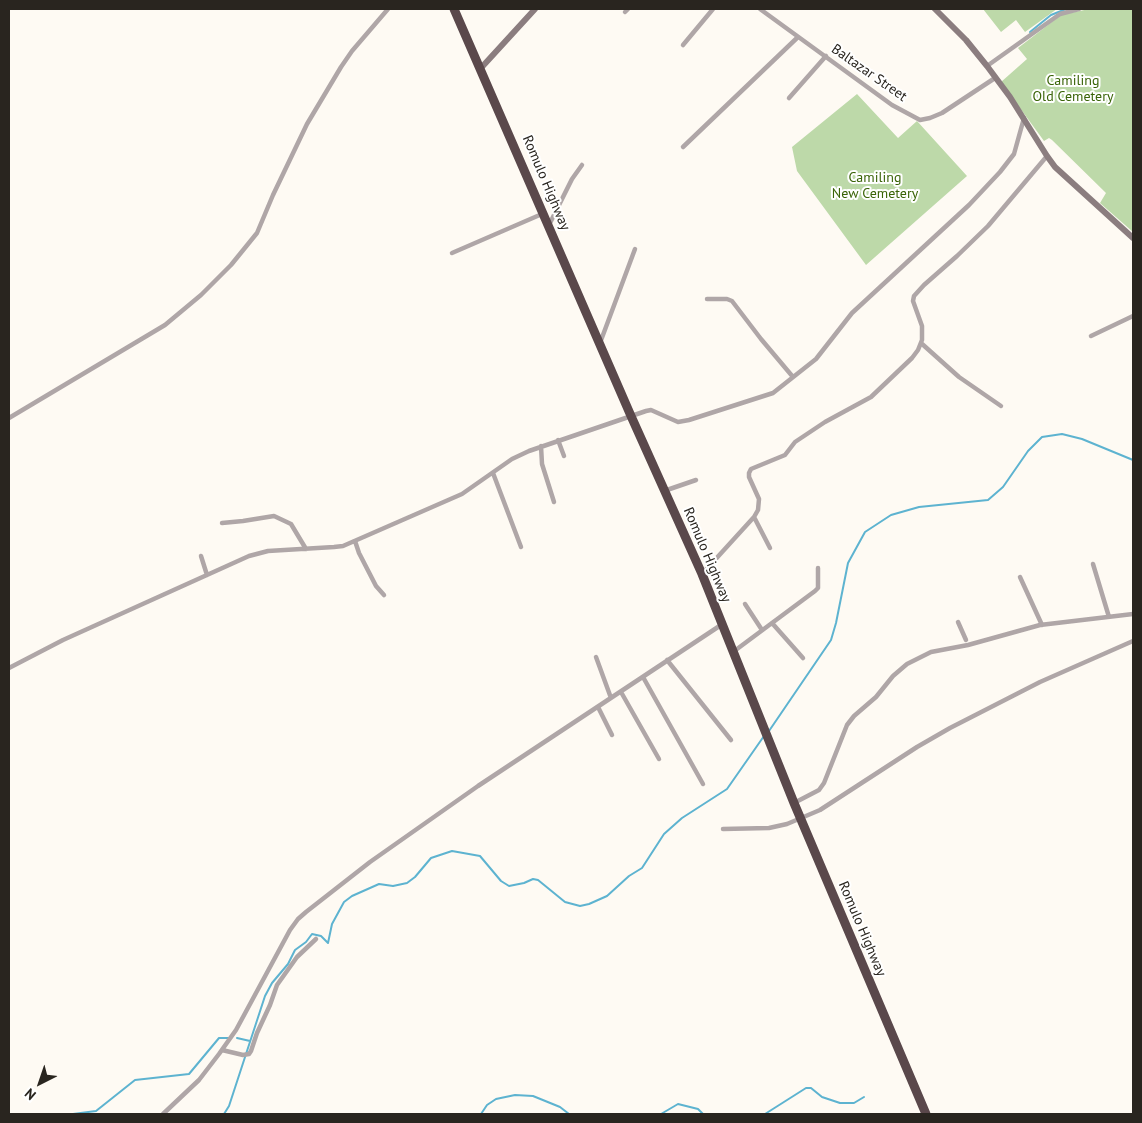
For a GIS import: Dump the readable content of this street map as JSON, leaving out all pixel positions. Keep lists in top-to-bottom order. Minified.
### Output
{"streets":{"highway":["Romulo Highway"],"street":["Baltazar Street"]},"parks":["Camiling Old Cemetery","Camiling New Cemetery"],"north":"bottom left"}
